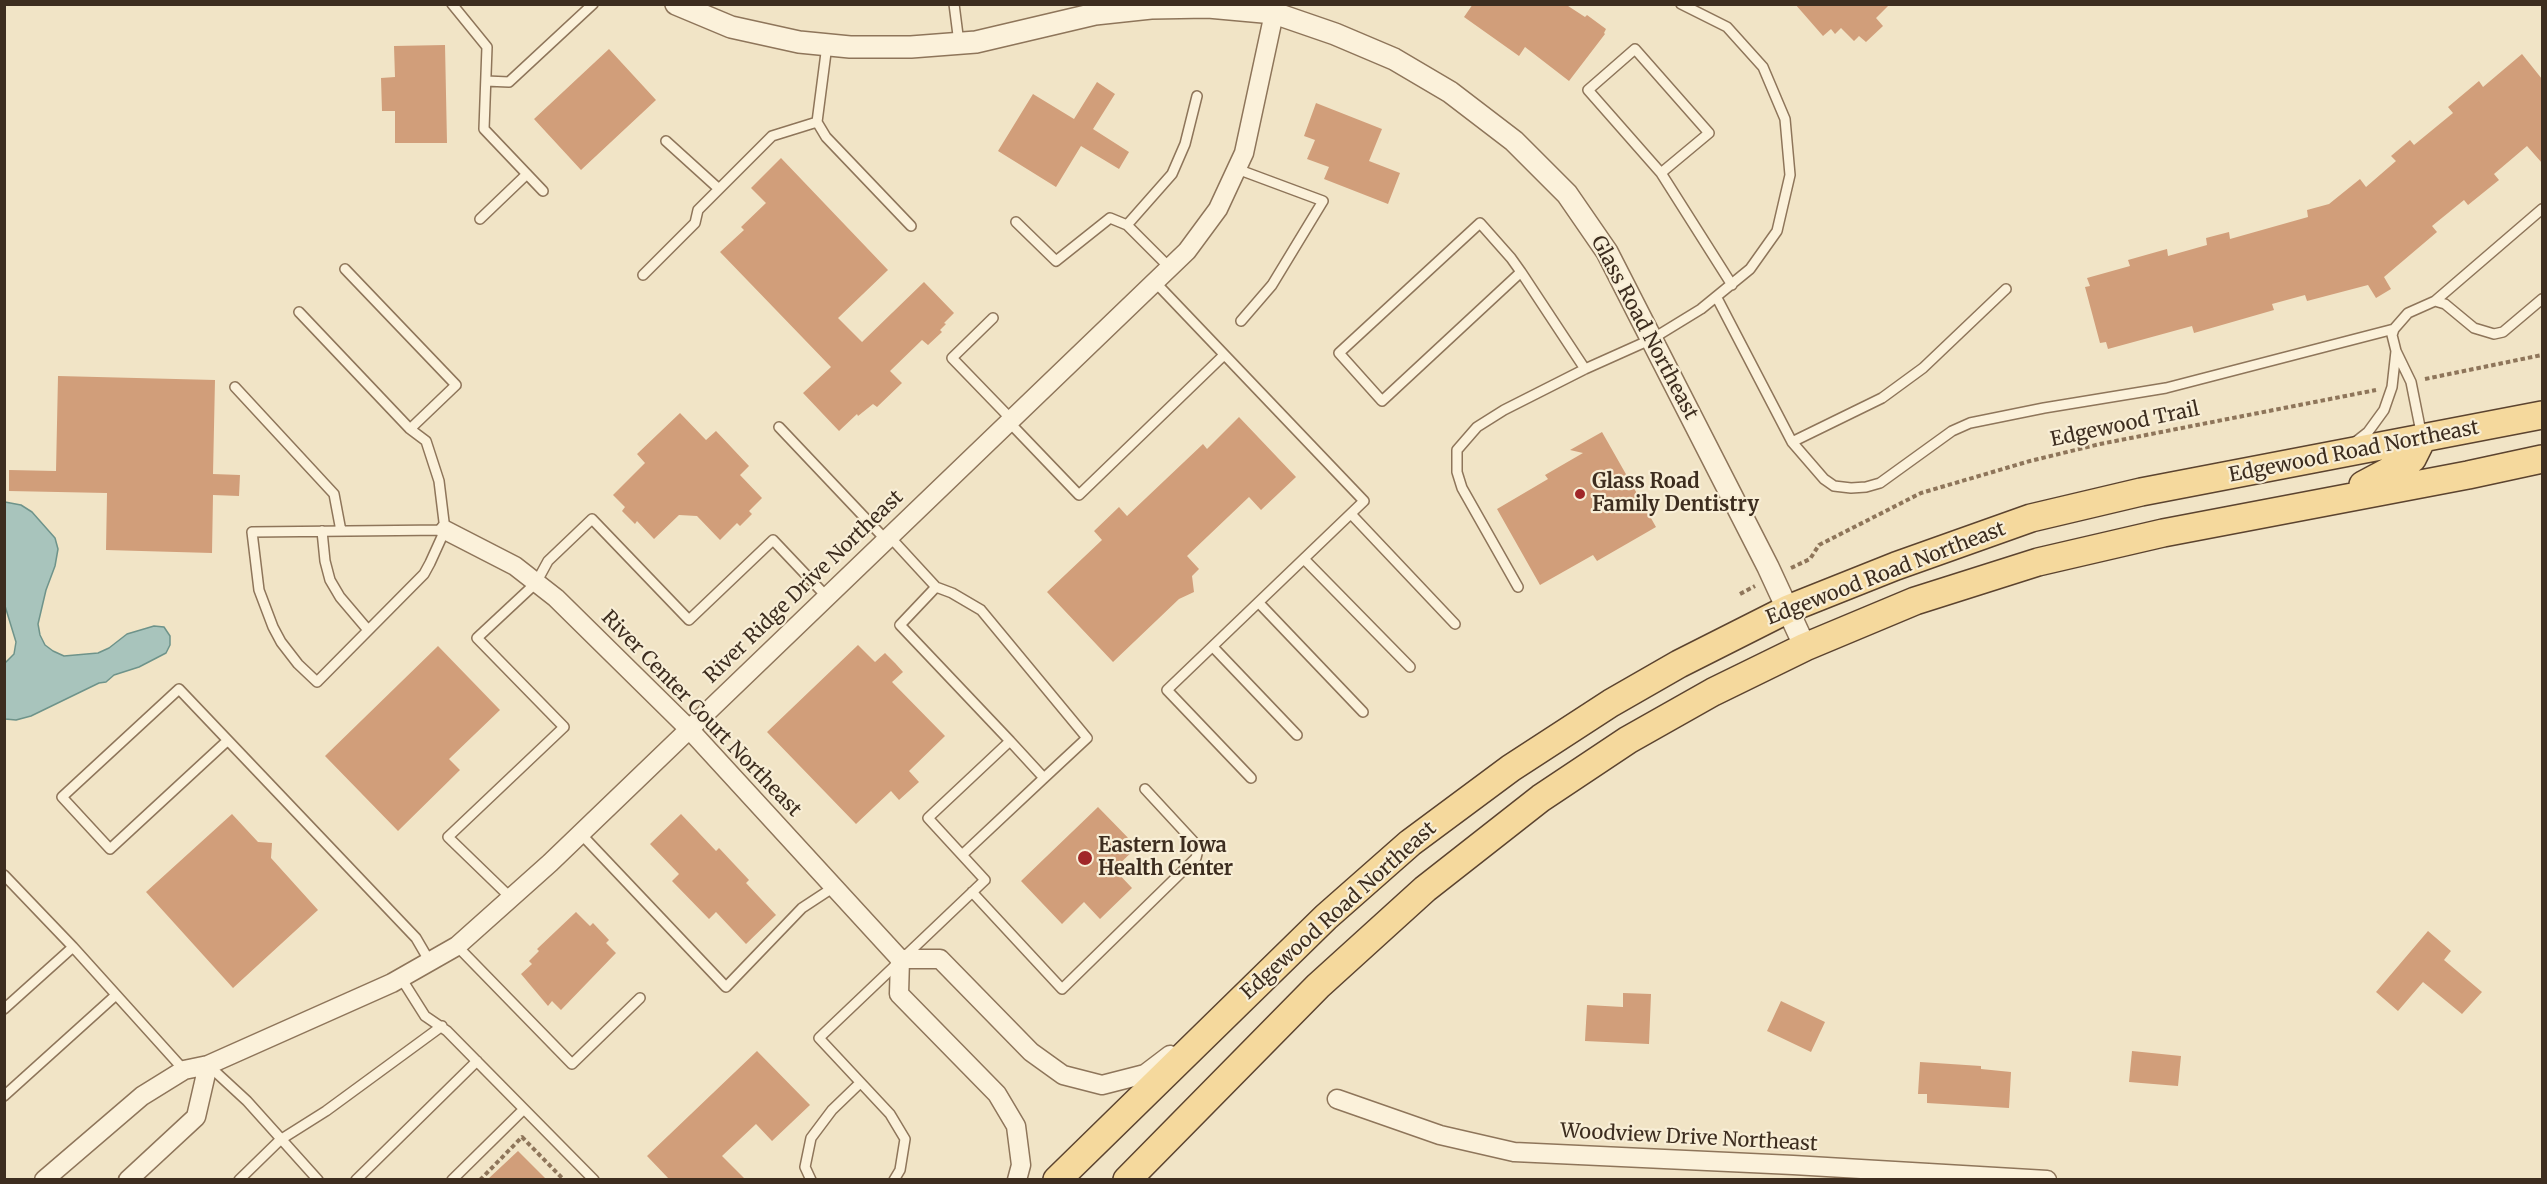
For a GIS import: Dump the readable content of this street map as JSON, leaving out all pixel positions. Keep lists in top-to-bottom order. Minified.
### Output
{"streets":{"main road":["Edgewood Road Northeast"],"street":["Glass Road Northeast","River Ridge Drive Northeast","River Center Court Northeast","Woodview Drive Northeast"],"path":["Edgewood Trail"]},"crossings":[["Glass Road Northeast","Edgewood Trail"],["Glass Road Northeast","Edgewood Road Northeast"],["Glass Road Northeast","River Ridge Drive Northeast"],["River Ridge Drive Northeast","River Center Court Northeast"]],"places":["Glass Road Family Dentistry","Eastern Iowa Health Center"]}
